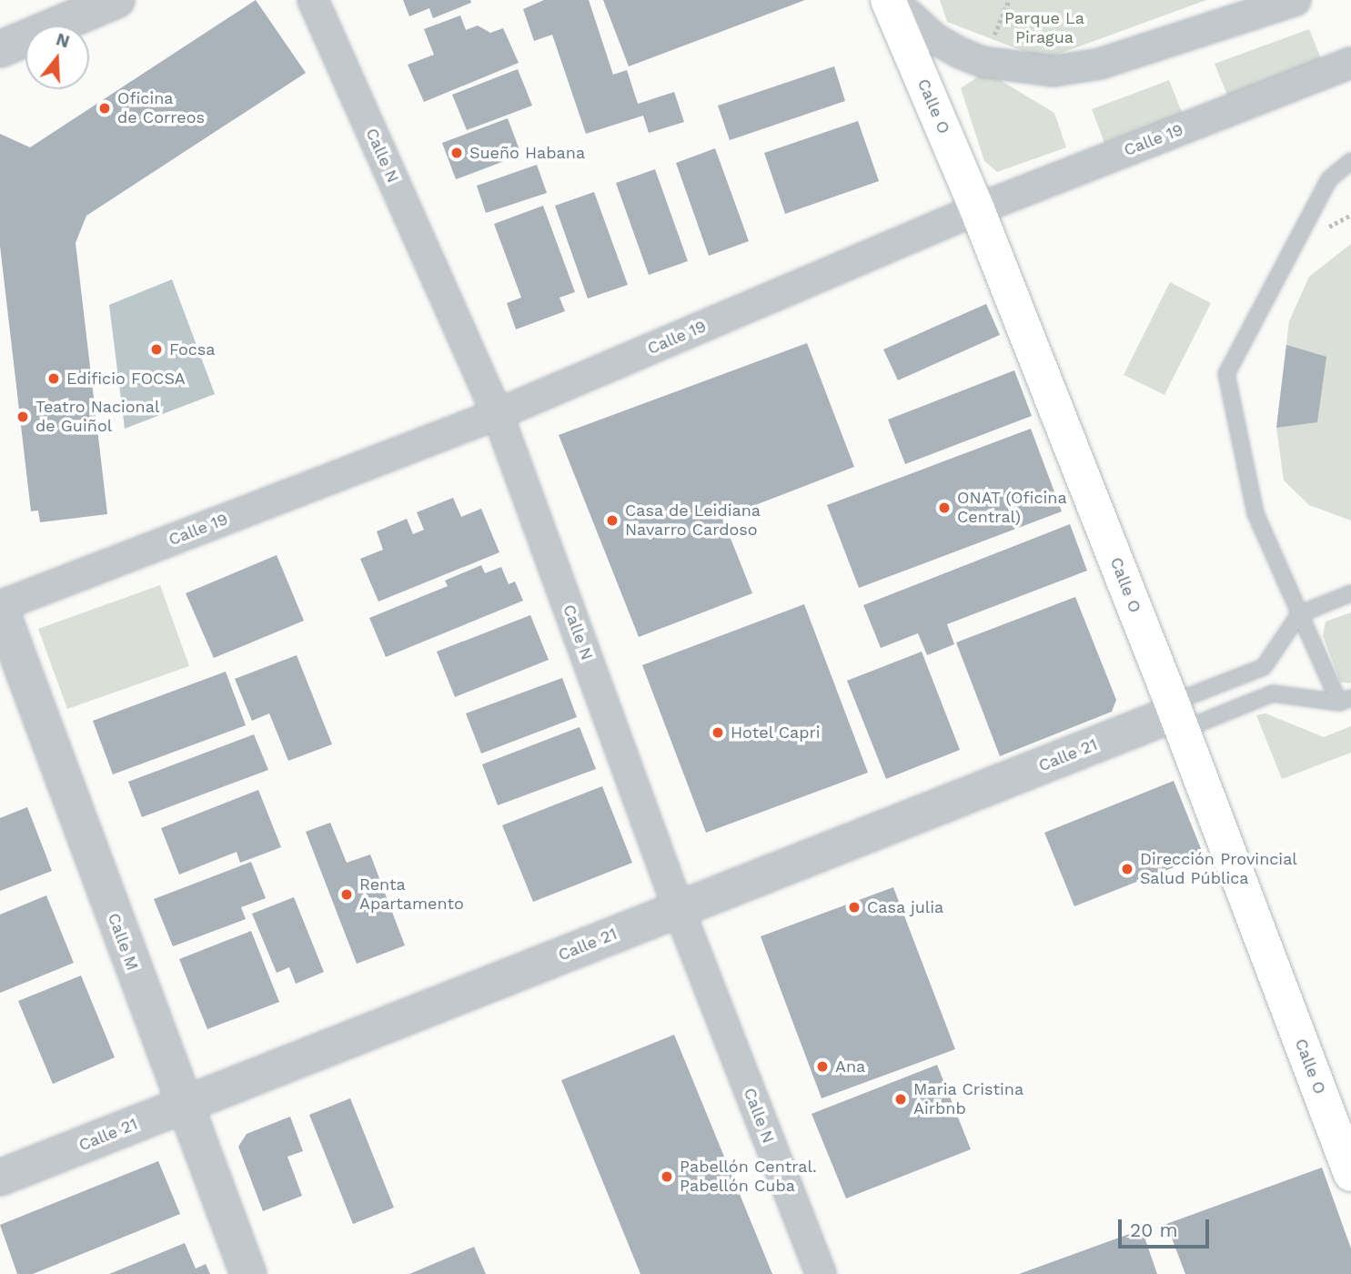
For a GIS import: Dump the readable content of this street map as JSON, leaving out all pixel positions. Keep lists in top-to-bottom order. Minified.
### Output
{"streets":{"main road":["Calle O"],"street":["Calle 19","Calle N","Calle 21","Calle M"]},"crossings":[["Calle O","Calle 19"],["Calle O","Calle 21"],["Calle 19","Calle N"],["Calle 19","Calle M"],["Calle N","Calle 21"],["Calle 21","Calle M"]],"parks":["Parque La Piragua"],"places":["Oficina de Correos","Sueño Habana","Focsa","Edificio FOCSA","Teatro Nacional de Guiñol","ONAT (Oficina Central)","Casa de Leidiana Navarro Cardoso","Hotel Capri","Dirección Provincial Salud Pública","Renta Apartamento","Casa julia","Ana","Maria Cristina Airbnb","Pabellón Central. Pabellón Cuba"],"scale_bar":"20 m","north":"top"}
